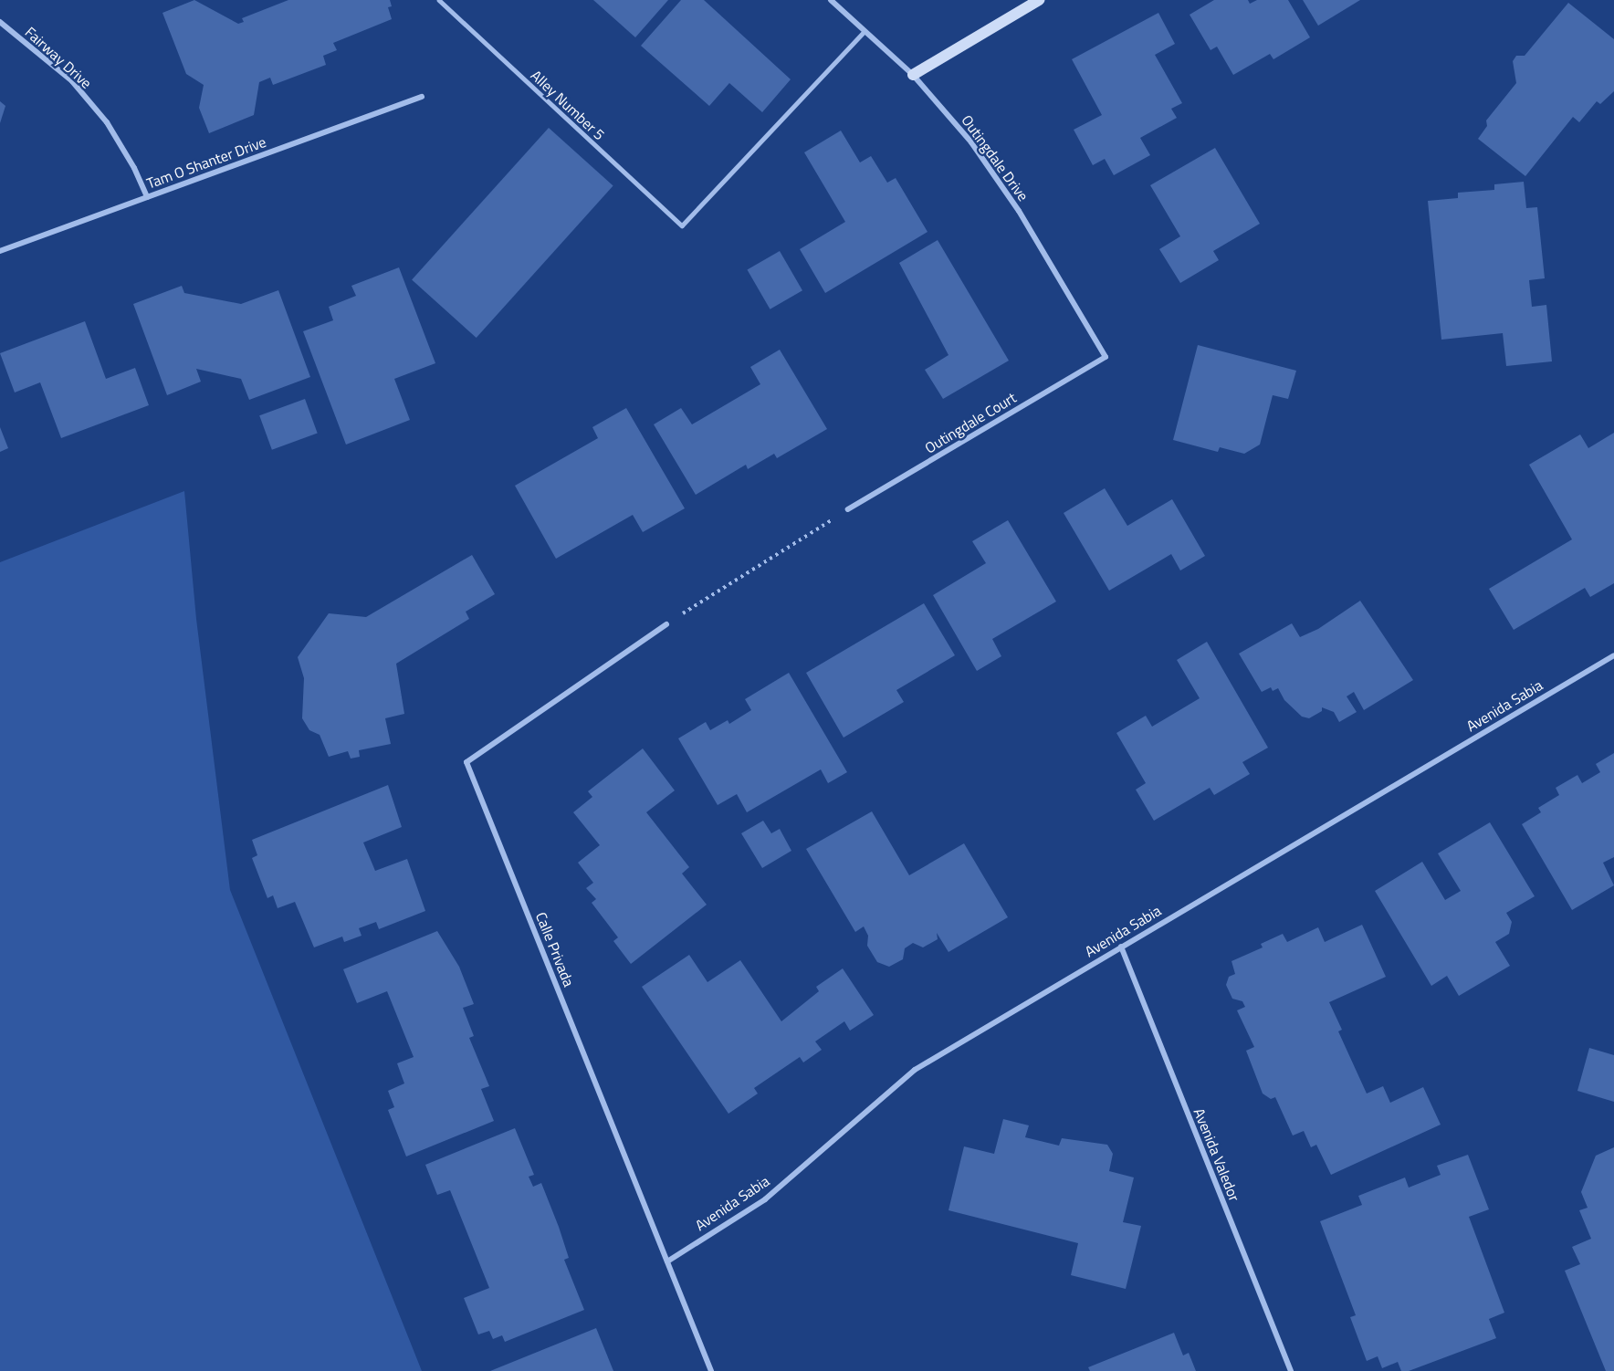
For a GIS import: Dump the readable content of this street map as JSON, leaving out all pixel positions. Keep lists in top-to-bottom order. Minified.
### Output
{"streets":{"street":["Fairway Drive","Outingdale Drive","Tam O Shanter Drive","Outingdale Court","Avenida Sabia","Calle Privada","Avenida Valedor"],"lane":["Alley Number 5"]},"crossings":[["Fairway Drive","Tam O Shanter Drive"],["Alley Number 5","Outingdale Drive"],["Outingdale Drive","Outingdale Court"],["Avenida Sabia","Calle Privada"],["Avenida Sabia","Avenida Valedor"]]}
